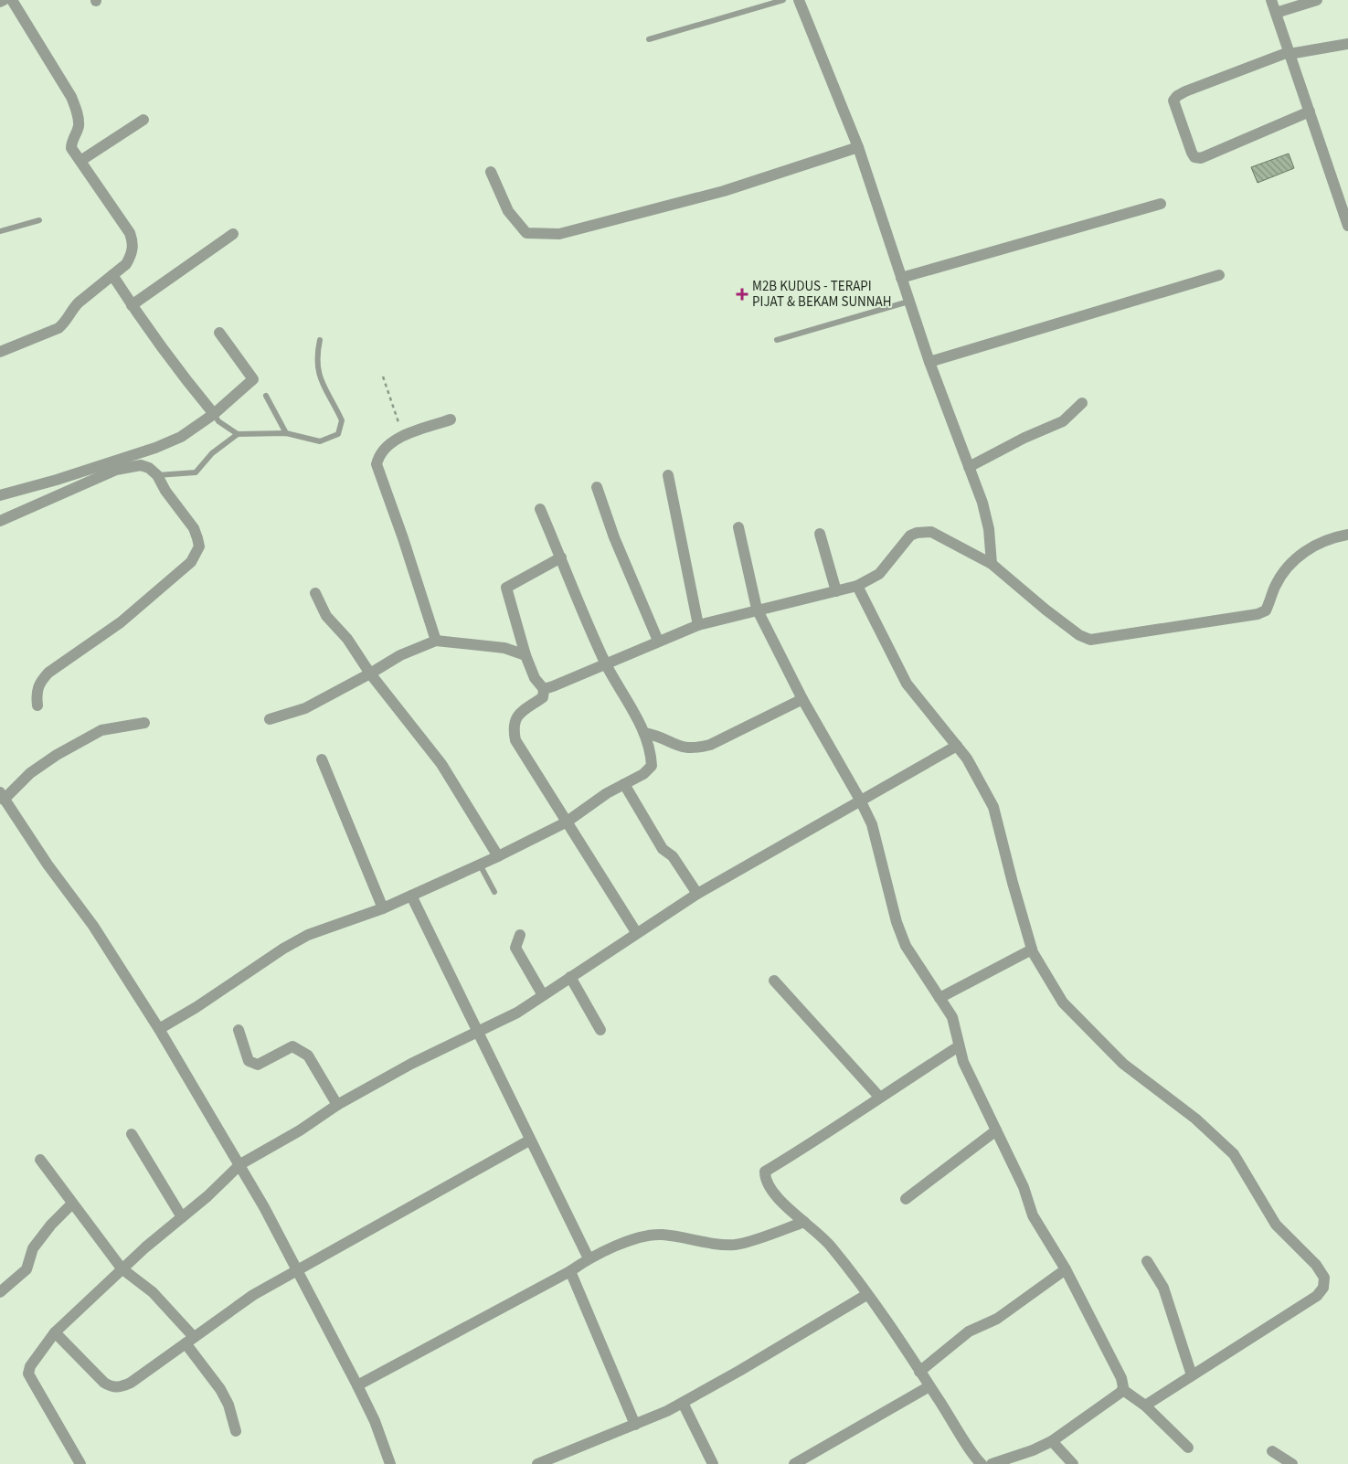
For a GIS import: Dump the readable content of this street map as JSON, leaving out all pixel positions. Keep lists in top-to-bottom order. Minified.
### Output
{"places":{"health":["M2B KUDUS - TERAPI PIJAT & BEKAM SUNNAH"]}}
